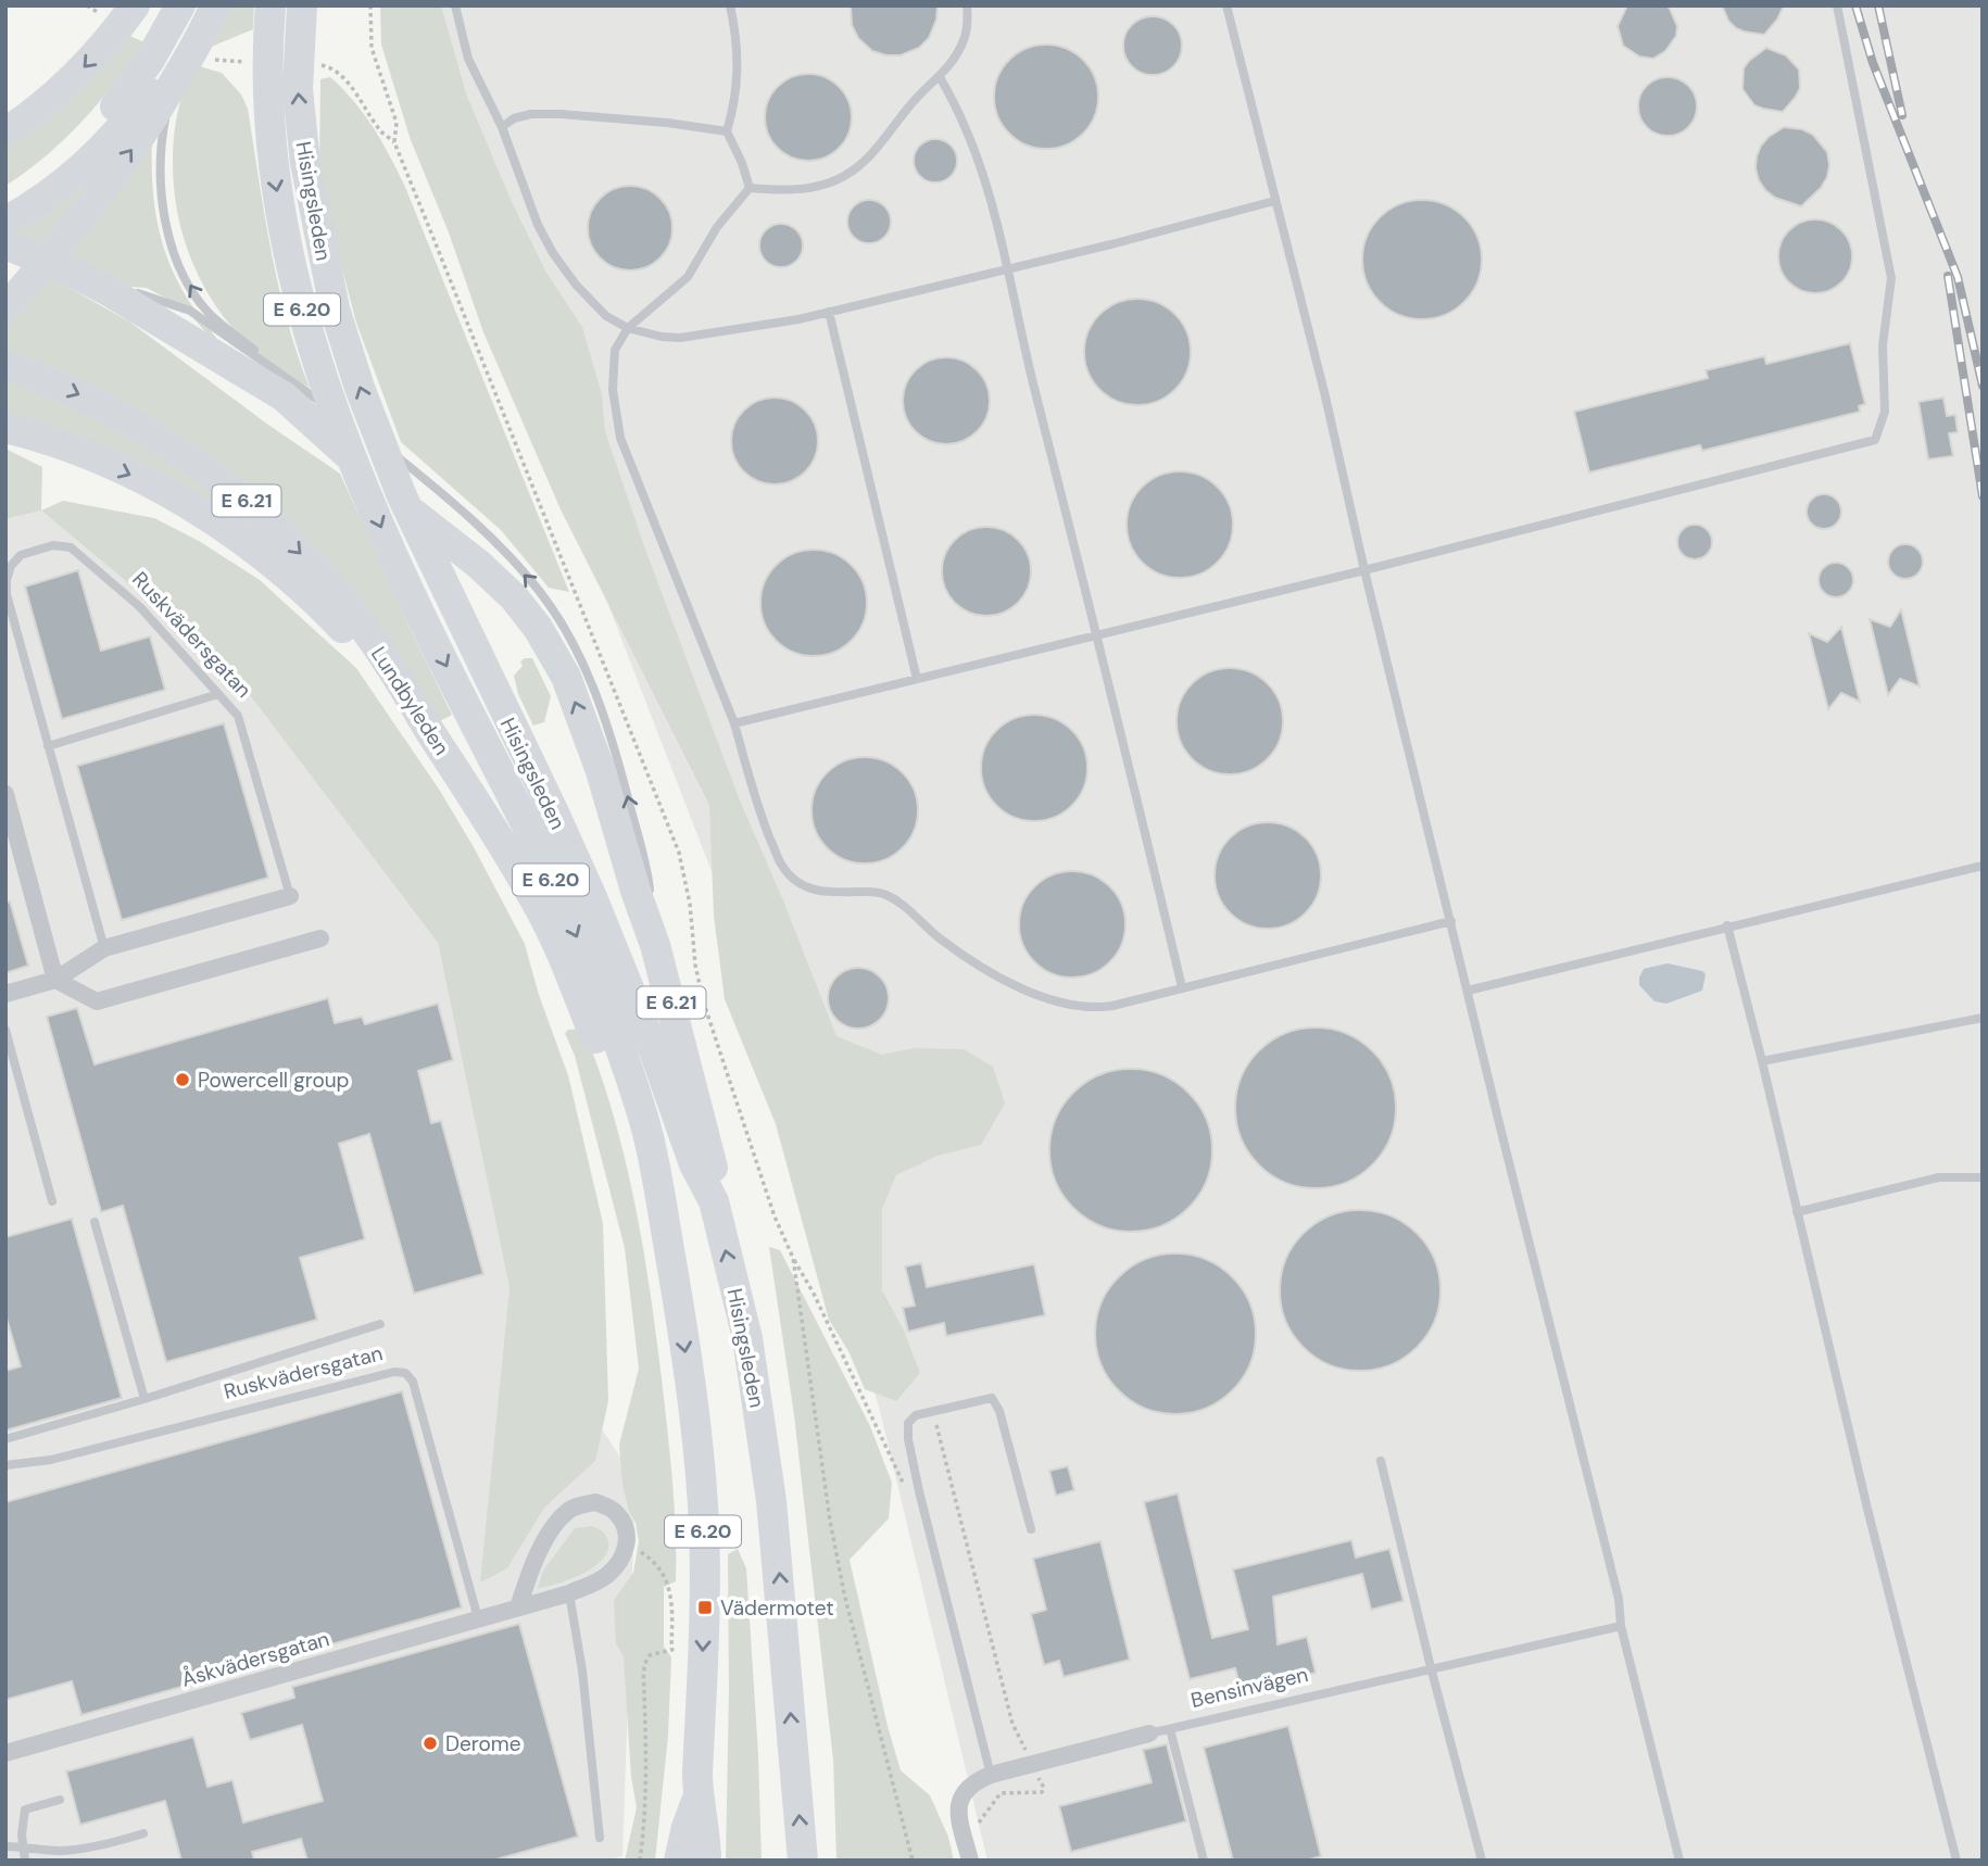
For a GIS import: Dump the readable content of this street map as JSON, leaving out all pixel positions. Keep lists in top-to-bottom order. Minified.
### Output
{"streets":{"highway":["Hisingsleden","E 6.20","E 6.21","Lundbyleden"],"street":["Ruskvädersgatan","Åskvädersgatan","Bensinvägen"]},"crossings":[["Hisingsleden","E 6.21"],["Hisingsleden","Lundbyleden"],["Ruskvädersgatan","Åskvädersgatan"]],"places":{"other":["Powercell group","Derome"],"transit":["Vädermotet"]}}
